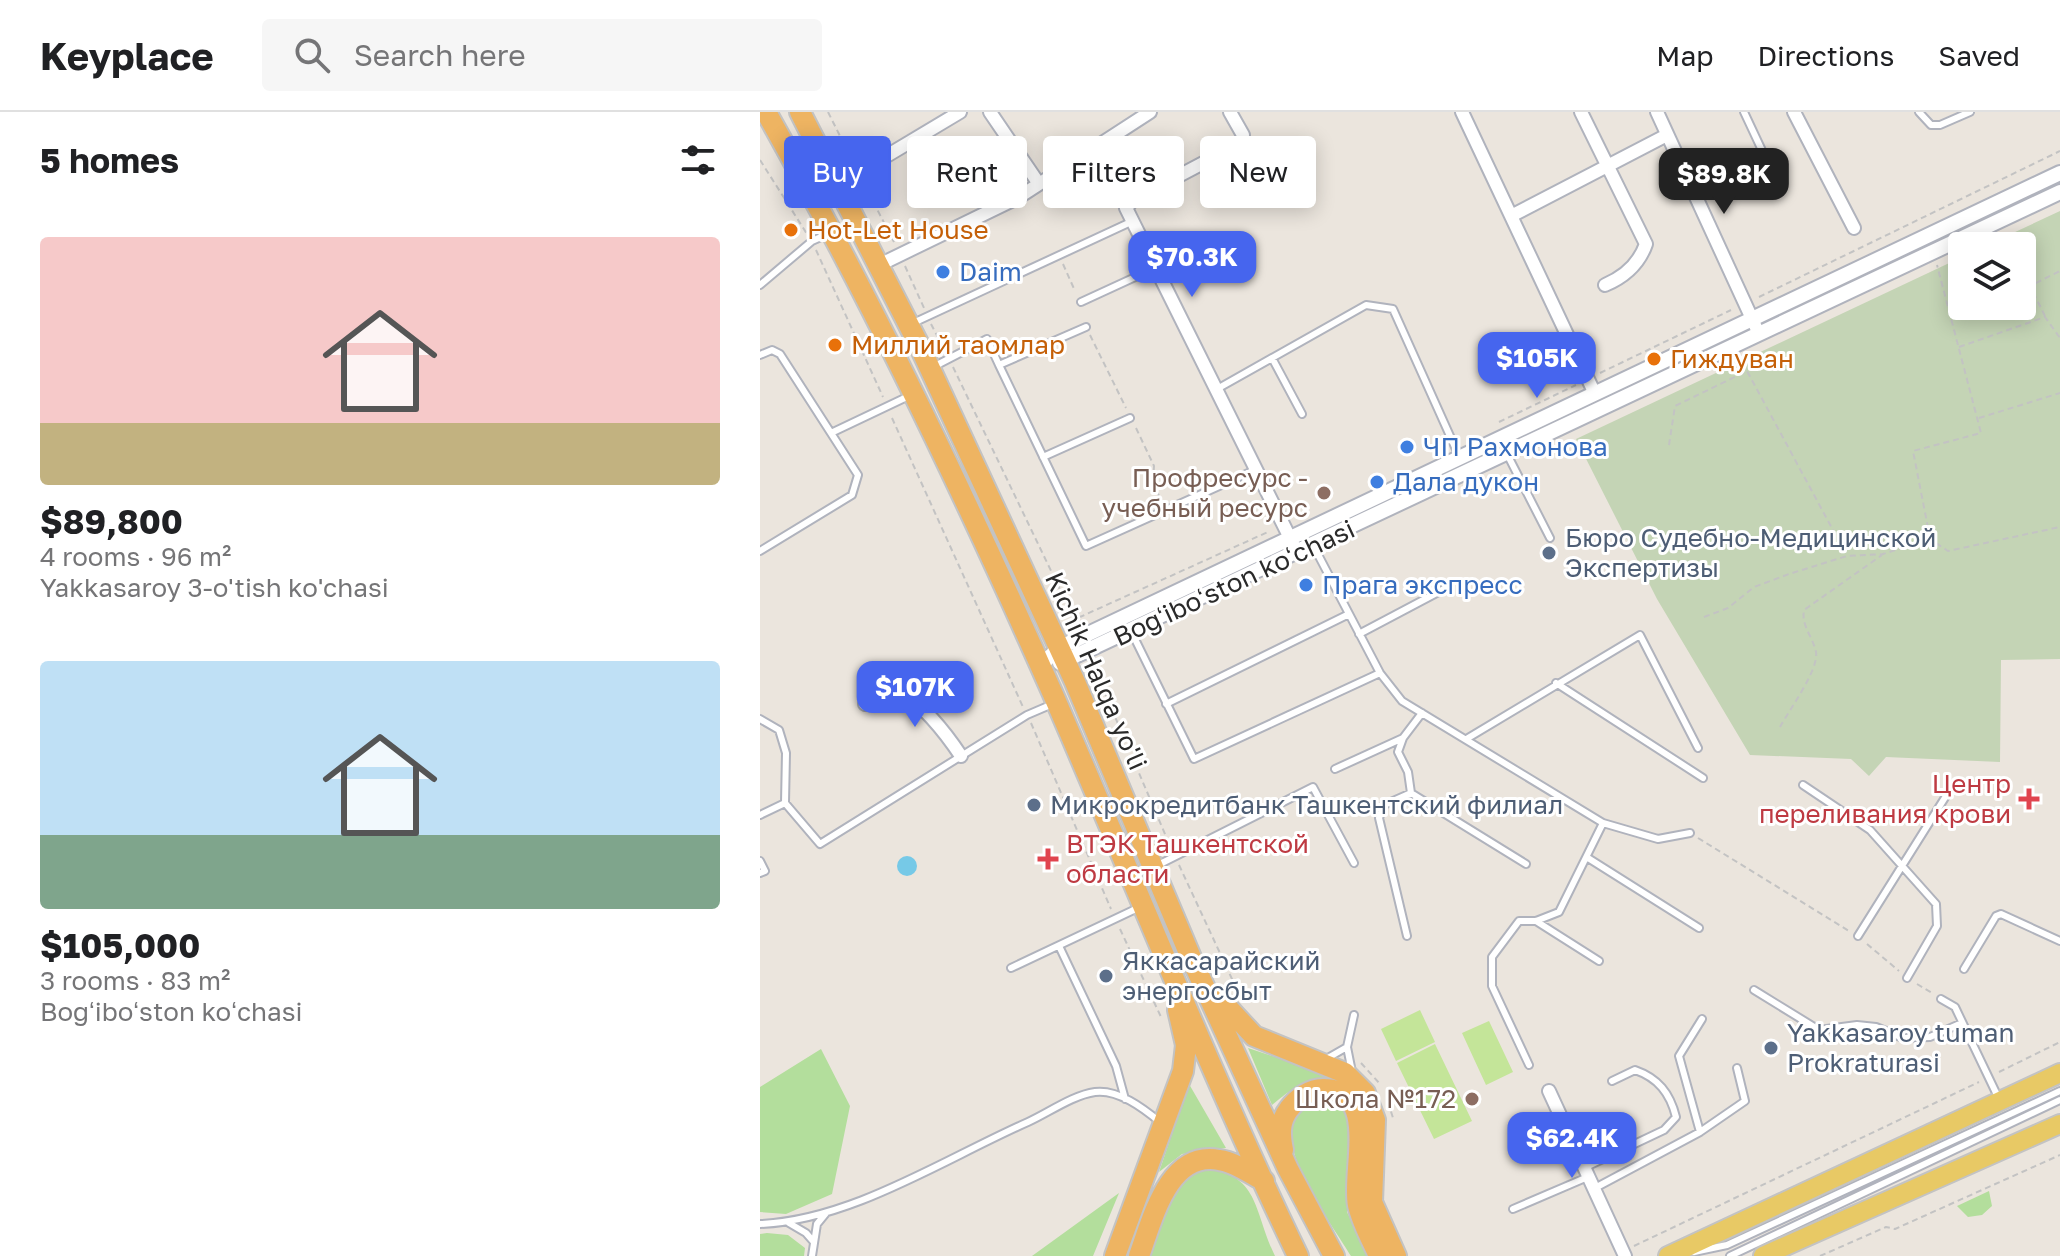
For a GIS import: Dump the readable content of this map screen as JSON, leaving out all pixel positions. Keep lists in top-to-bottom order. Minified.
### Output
{"streets":{"highway":["Kichik Halqa yo'li"],"street":["Bogʻiboʻston koʻchasi"]},"crossings":[["Bogʻiboʻston koʻchasi","Kichik Halqa yo'li"]],"places":{"other":["Hot-Let House","Daim","Миллий таомлар","Гиждуван","ЧП Рахмонова","Дала дукон","Профресурс - учебный ресурс","Бюро Судебно-Медицинской Экспертизы","Прага экспресс","Микрокредитбанк Ташкентский филиал","Яккасарайский энергосбыт","Yakkasaroy tuman Prokraturasi","Школа №172"],"health":["Центр переливания крови","ВТЭК Ташкентской области"]},"page":{"header":"Keyplace","search":"Search here","nav":["Map","Directions","Saved"],"heading":"5 homes","chip":["Buy","Rent","Filters","New"],"price":["$89.8K","$70.3K","$105K","$107K","$62.4K"],"list":[{"name":"$89,800","note":"4 rooms · 96 m² · Yakkasaroy 3-o'tish ko'chasi"},{"name":"$105,000","note":"3 rooms · 83 m² · Bogʻiboʻston koʻchasi"}]}}
